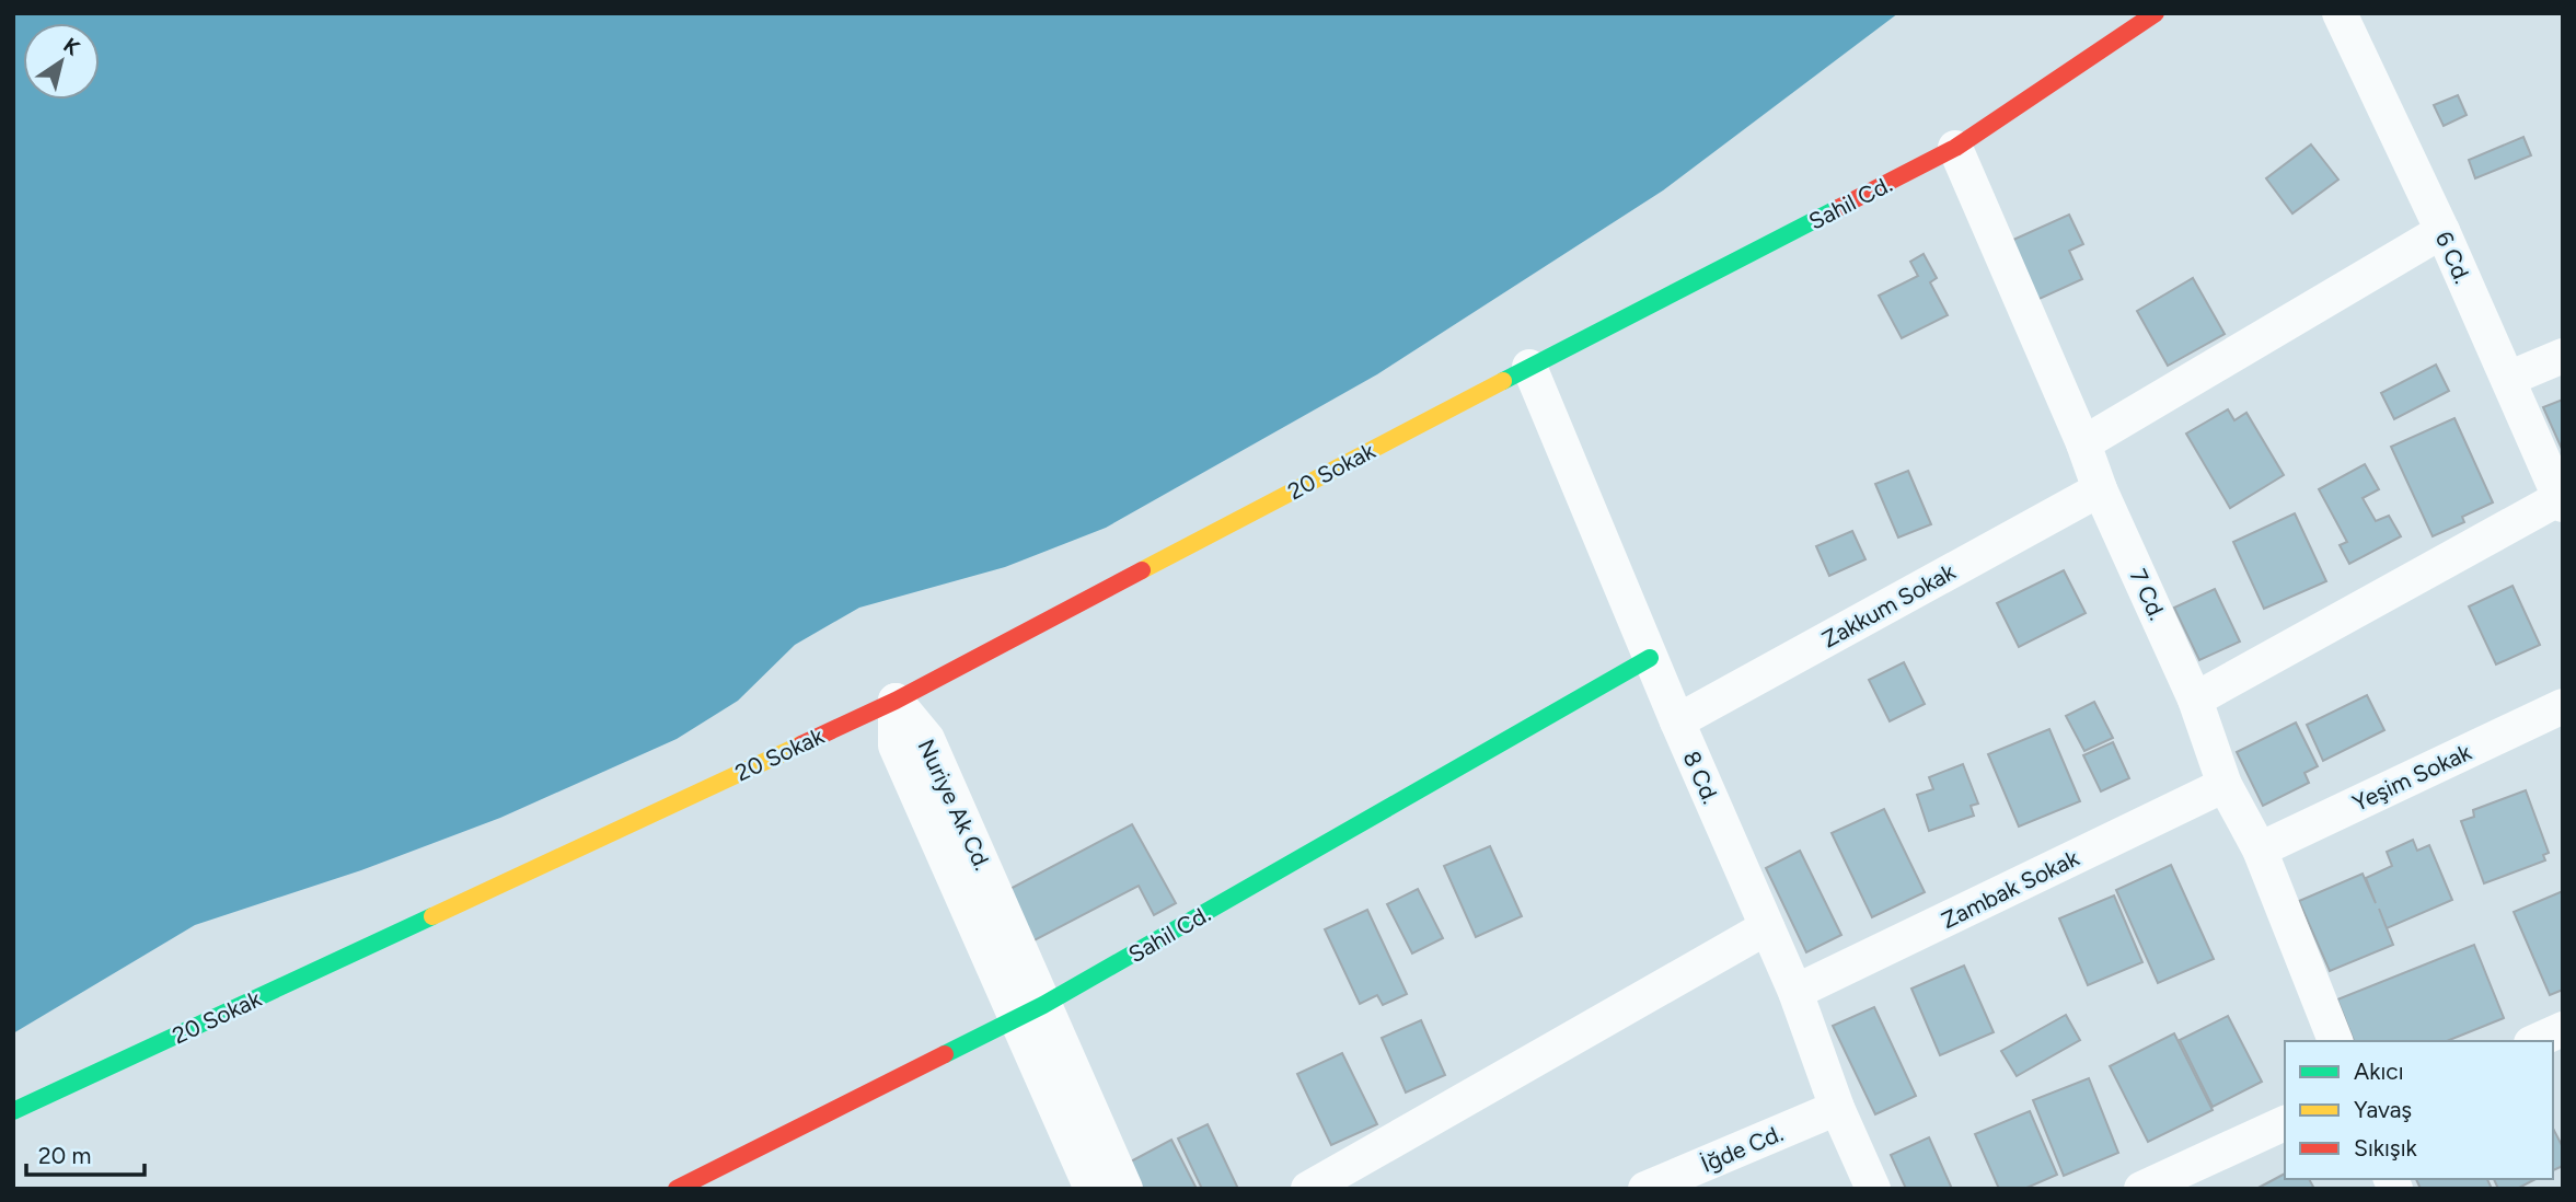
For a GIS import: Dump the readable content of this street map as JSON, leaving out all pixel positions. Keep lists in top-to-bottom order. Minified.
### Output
{"streets":{"street":["Sahil Cd.","6 Cd.","20 Sokak","7 Cd.","Zakkum Sokak","8 Cd.","Yeşim Sokak","Nuriye Ak Cd.","Zambak Sokak","İğde Cd."]},"crossings":[["Sahil Cd.","20 Sokak"],["Sahil Cd.","7 Cd."],["Sahil Cd.","8 Cd."],["Sahil Cd.","Nuriye Ak Cd."],["20 Sokak","8 Cd."],["20 Sokak","Nuriye Ak Cd."],["7 Cd.","Zakkum Sokak"],["7 Cd.","Yeşim Sokak"],["7 Cd.","Zambak Sokak"],["Zakkum Sokak","8 Cd."],["8 Cd.","Zambak Sokak"],["8 Cd.","İğde Cd."]],"legend":["Akıcı","Yavaş","Sıkışık"],"scale_bar":"20 m","north":"top right"}
